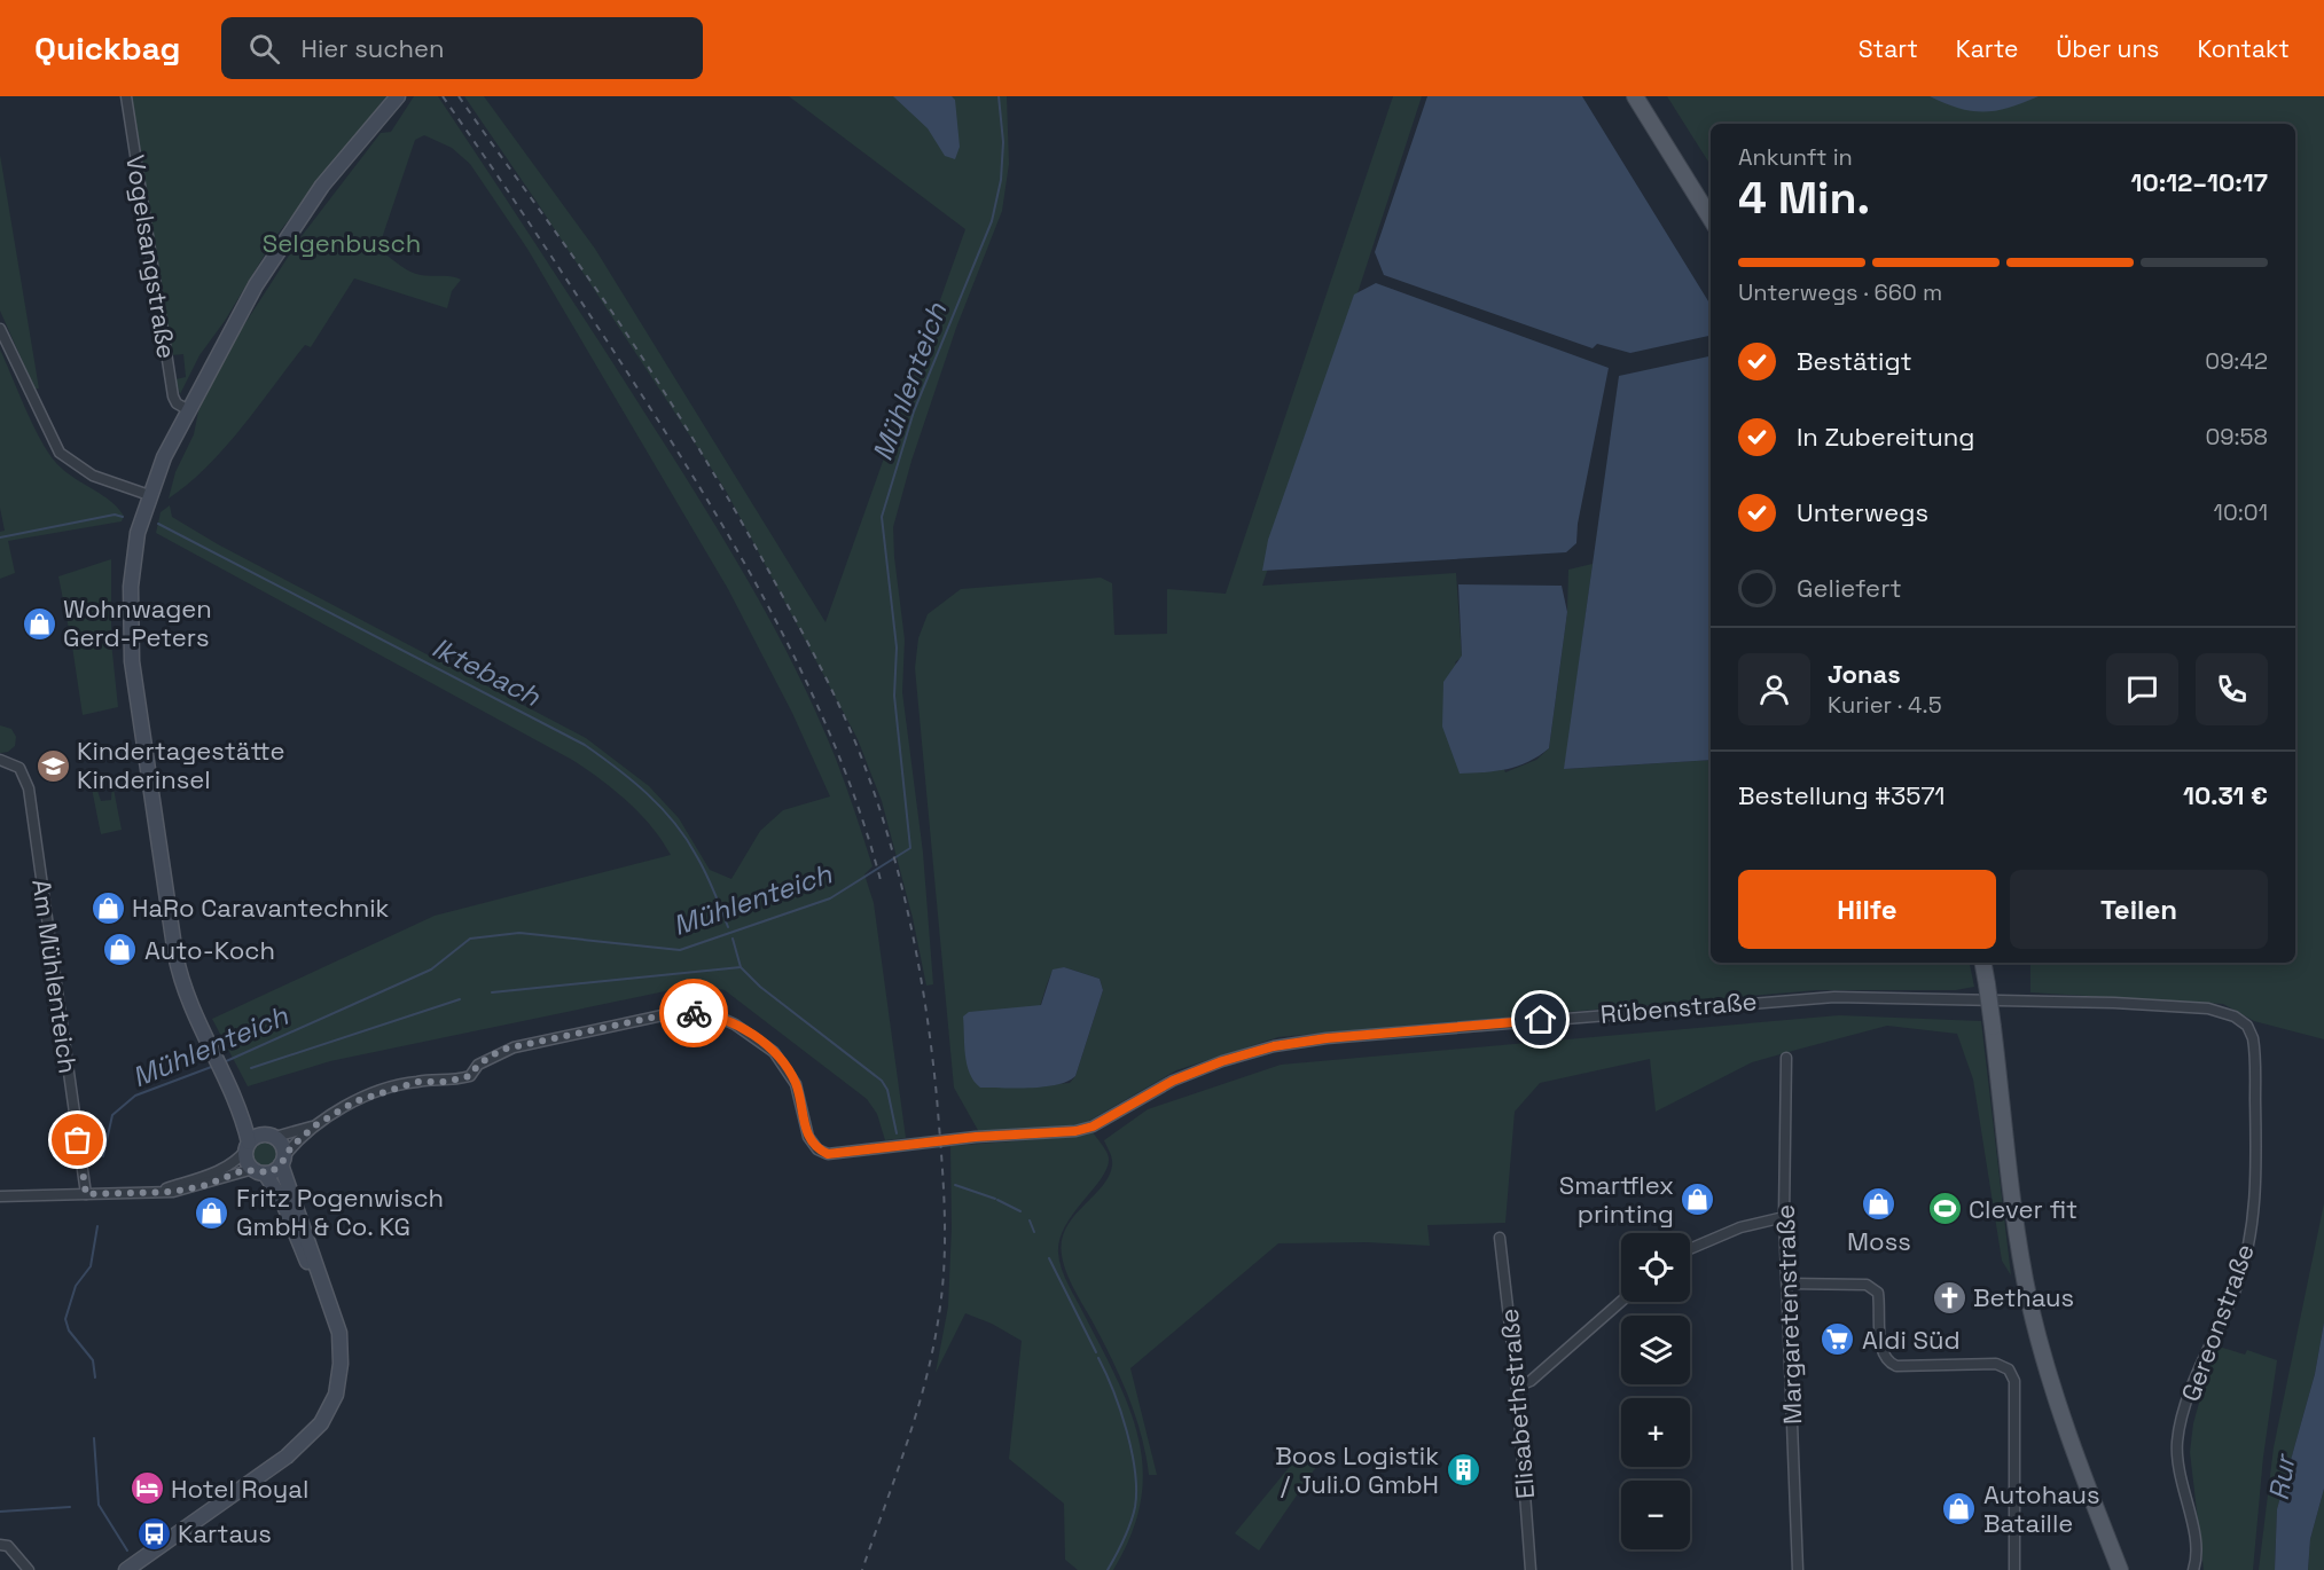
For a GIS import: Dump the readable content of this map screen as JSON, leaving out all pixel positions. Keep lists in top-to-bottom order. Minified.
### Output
{"streets":{"street":["Vogelsangstraße","Am Mühlenteich","Rübenstraße","Margaretenstraße","Gereonstraße","Elisabethstraße"]},"crossings":[["Rübenstraße","Gereonstraße"]],"water":["Mühlenteich","Iktebach","Rur"],"parks":["Selgenbusch"],"places":{"shop":["Wohnwagen Gerd-Peters","HaRo Caravantechnik","Auto-Koch","Smartflex printing","Moss","Fritz Pogenwisch GmbH & Co. KG","Autohaus Bataille"],"school or university":["Kindertagestätte Kinderinsel"],"sports":["Clever fit"],"church":["Bethaus"],"supermarket":["Aldi Süd"],"building":["Boos Logistik / Juli.O GmbH"],"hotel":["Hotel Royal"],"bus stop":["Kartaus"]},"page":{"header":"Quickbag","search":"Hier suchen","nav":["Start","Karte","Über uns","Kontakt"],"heading":["4 Min.","Ankunft in","10:12–10:17"],"panel":["Jonas","Kurier · 4.5","Bestellung #3571","10.31 €"],"bar":"Unterwegs · 660 m","list":[["Bestätigt","09:42"],["In Zubereitung","09:58"],["Unterwegs","10:01"],"Geliefert"],"buttons":["Hilfe","Teilen"],"map_buttons":["+","−"]}}
